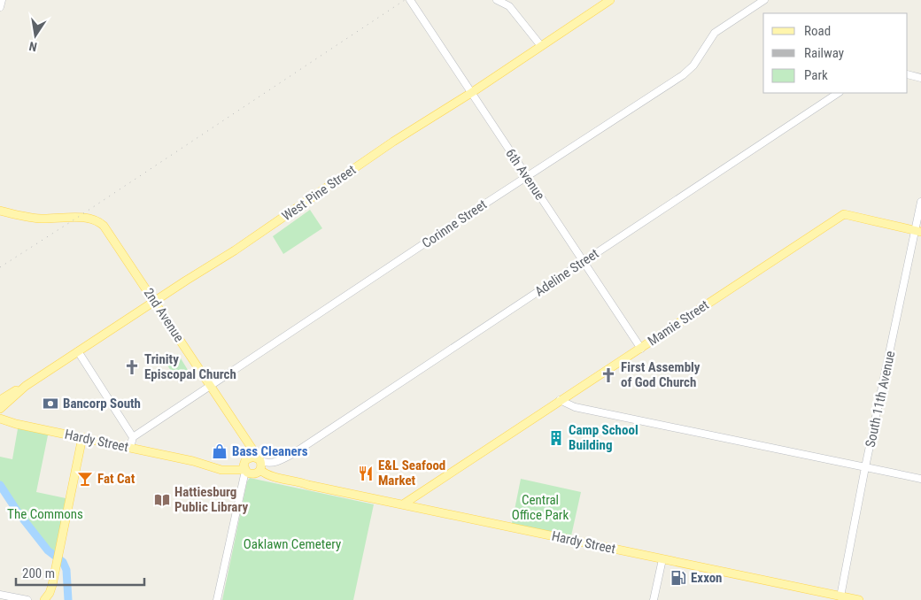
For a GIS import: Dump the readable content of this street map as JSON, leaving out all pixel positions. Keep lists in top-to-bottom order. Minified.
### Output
{"streets":{"main road":["West Pine Street","2nd Avenue","Mamie Street","Hardy Street"],"street":["6th Avenue","Corinne Street","Adeline Street","South 11th Avenue"]},"crossings":[["6th Avenue","West Pine Street"],["6th Avenue","Corinne Street"],["6th Avenue","Adeline Street"],["6th Avenue","Mamie Street"],["West Pine Street","2nd Avenue"],["Corinne Street","2nd Avenue"],["Adeline Street","2nd Avenue"],["Adeline Street","Hardy Street"],["2nd Avenue","Hardy Street"],["Mamie Street","South 11th Avenue"],["Mamie Street","Hardy Street"],["South 11th Avenue","Hardy Street"]],"parks":["Central Office Park","The Commons","Oaklawn Cemetery"],"places":{"church":["Trinity Episcopal Church","First Assembly of God Church"],"bank":["Bancorp South"],"building":["Camp School Building"],"shop":["Bass Cleaners"],"restaurant":["E&L Seafood Market"],"bar":["Fat Cat"],"library":["Hattiesburg Public Library"],"fuel station":["Exxon"]},"legend":["Road","Railway","Park"],"scale_bar":"200 m","north":"bottom"}
